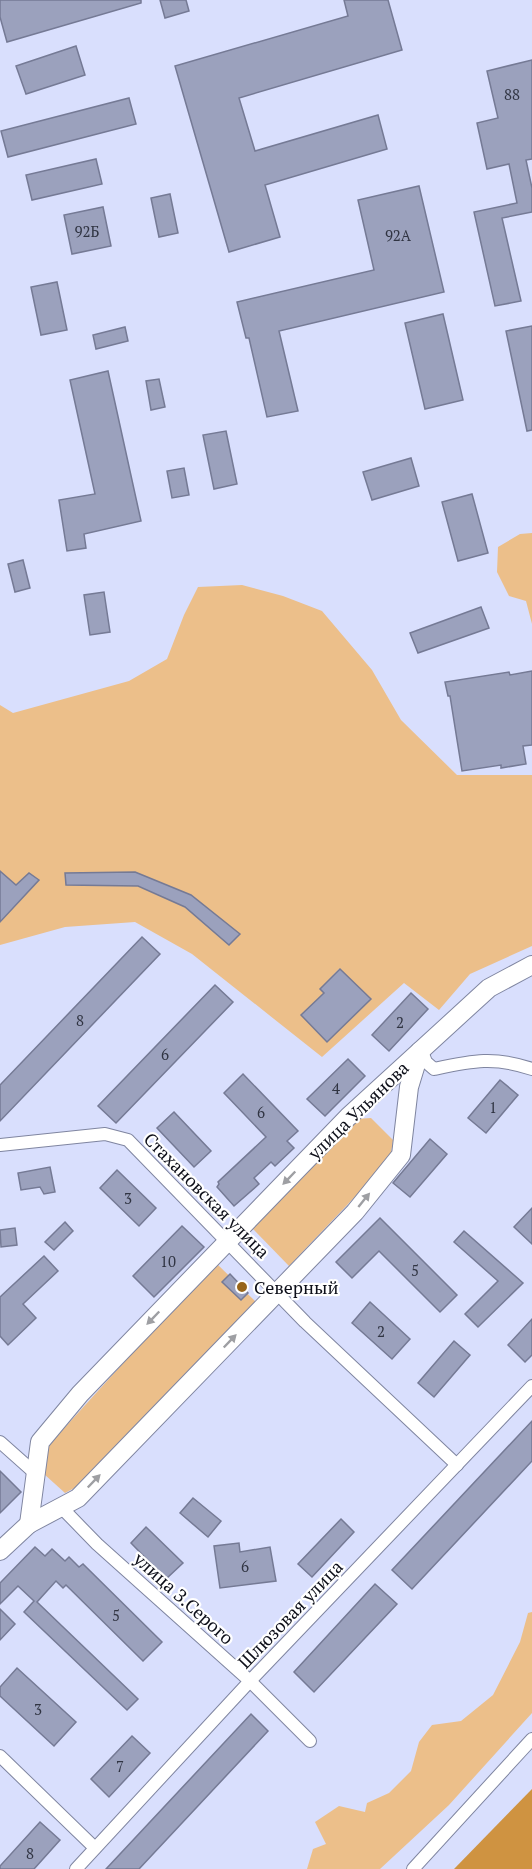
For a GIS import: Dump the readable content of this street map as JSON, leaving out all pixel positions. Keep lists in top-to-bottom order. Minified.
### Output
{"streets":{"street":["улица Ульянова","Стахановская улица","улица З.Серого","Шлюзовая улица"]},"crossings":[["улица Ульянова","Стахановская улица"],["улица Ульянова","улица З.Серого"],["Стахановская улица","Шлюзовая улица"],["улица З.Серого","Шлюзовая улица"]],"places":["Северный"],"house_numbers":["88","92Б","92А","8","2","6","4","1","6","3","10","5","2","6","5","3","7","8"]}
